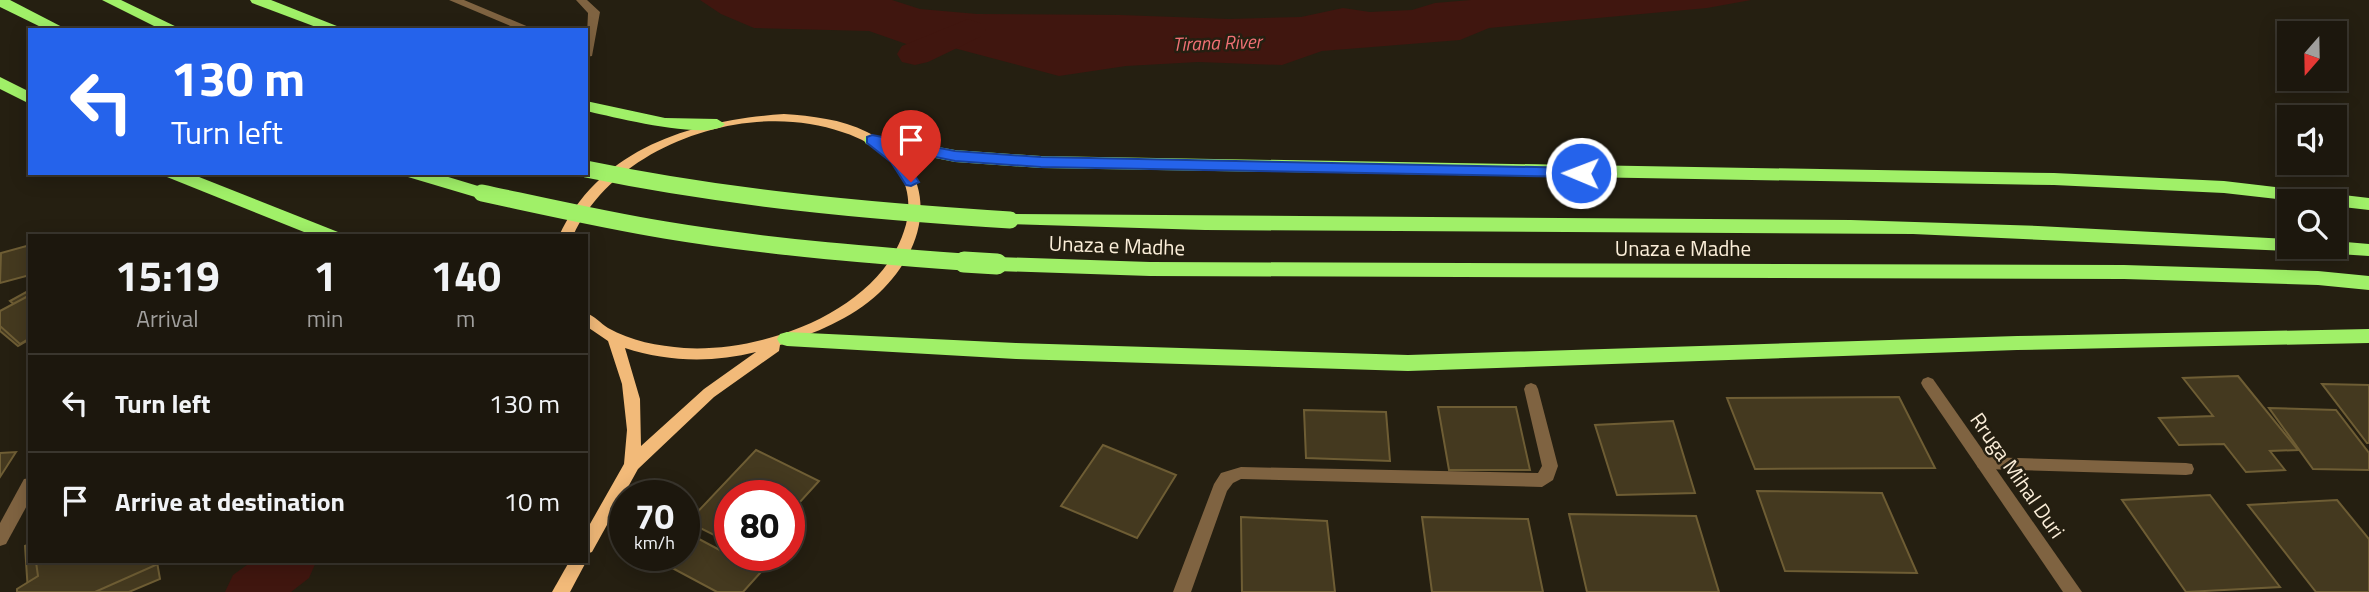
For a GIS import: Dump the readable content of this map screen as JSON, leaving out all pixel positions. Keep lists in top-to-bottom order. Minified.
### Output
{"streets":{"highway":["Unaza e Madhe"],"street":["Rruga Mihal Duri"]},"water":["Tirana River"],"north":"bottom","page":{"turn":["130 m","Turn left"],"eta":["15:19","Arrival","1","min","140","m"],"list":[{"name":"Turn left","value":"130 m"},{"name":"Arrive at destination","value":"10 m"}],"speed":"70 km/h","limit":"80"}}
